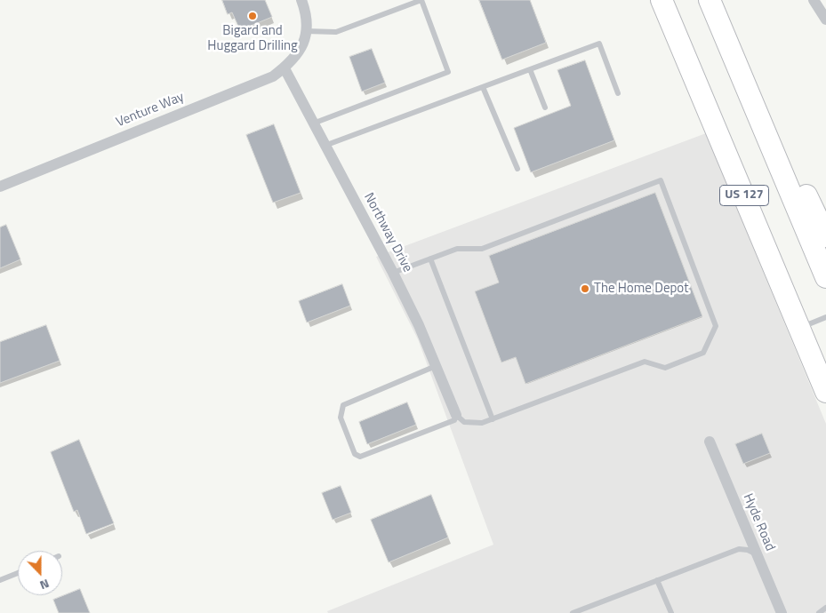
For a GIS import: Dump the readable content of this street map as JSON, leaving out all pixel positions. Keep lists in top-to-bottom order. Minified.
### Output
{"streets":{"highway":["US 127"],"street":["Venture Way","Northway Drive","Hyde Road"]},"crossings":[["Venture Way","Northway Drive"]],"places":["Bigard and Huggard Drilling","The Home Depot"],"north":"bottom"}
